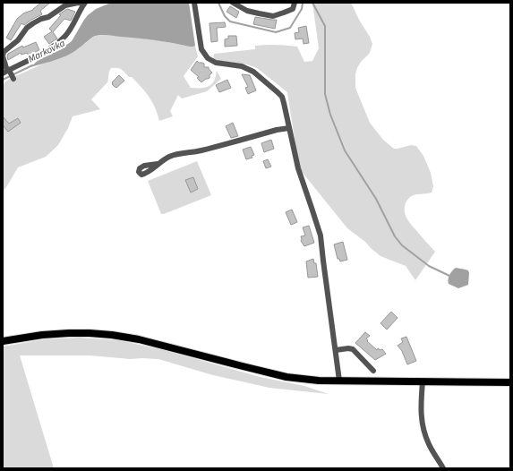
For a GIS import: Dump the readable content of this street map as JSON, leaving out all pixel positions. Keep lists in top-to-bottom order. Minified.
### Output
{"water":["Markovka"]}
